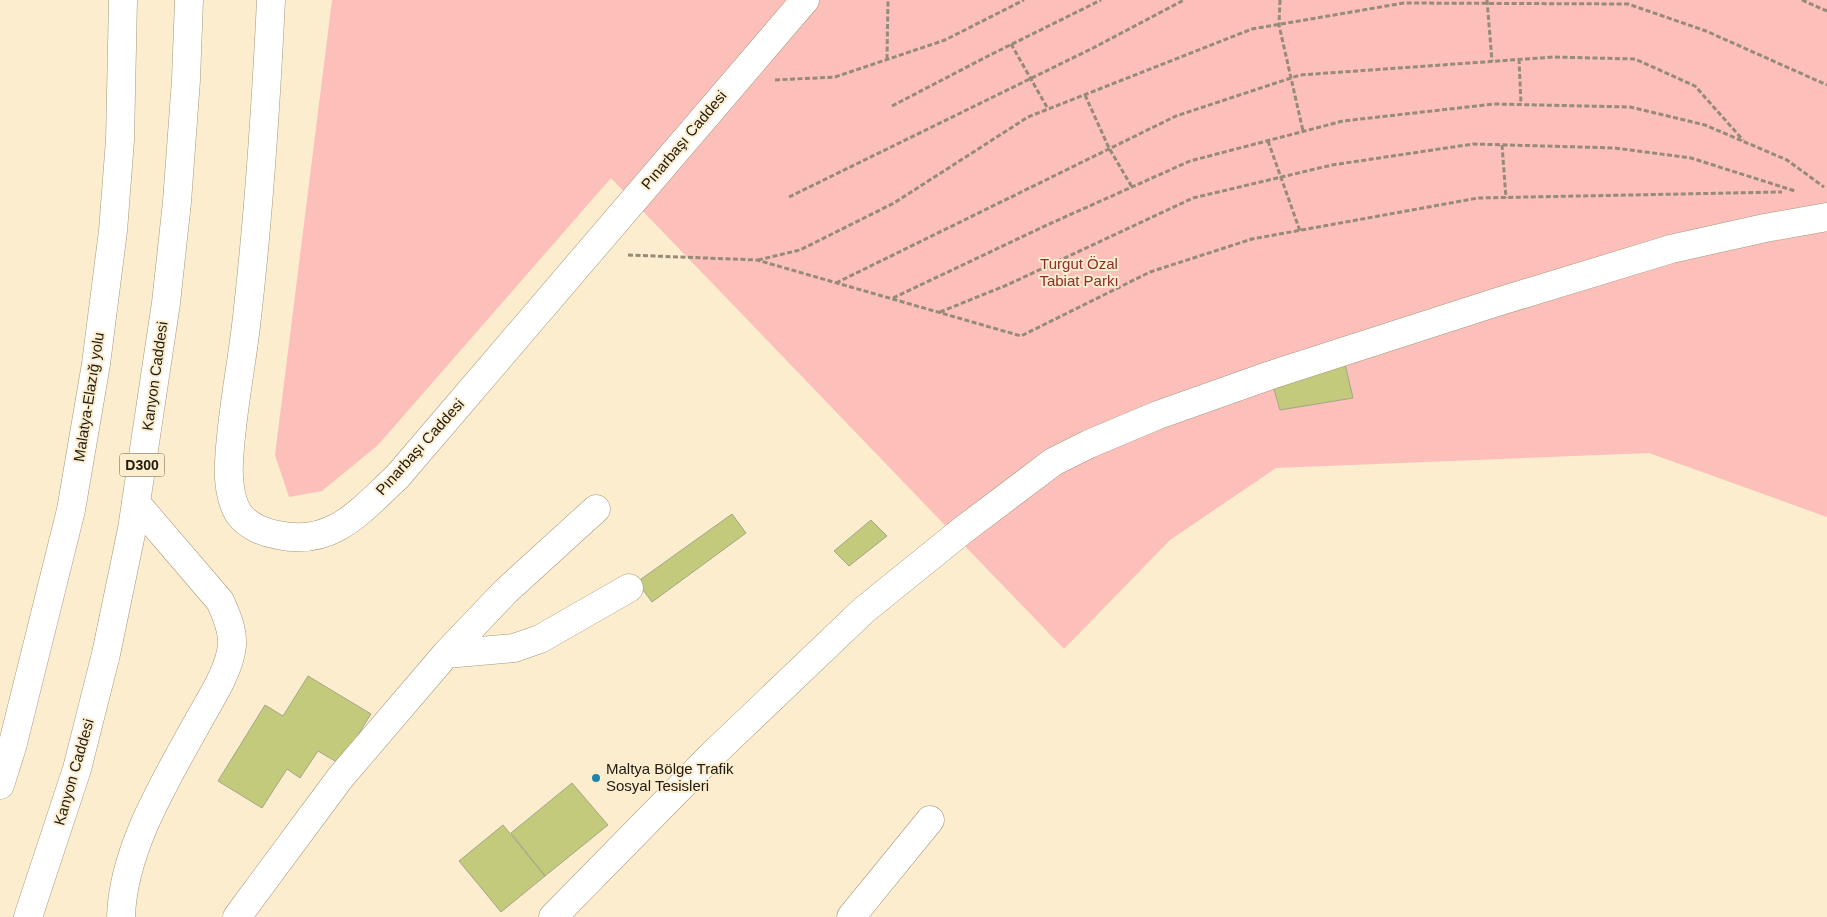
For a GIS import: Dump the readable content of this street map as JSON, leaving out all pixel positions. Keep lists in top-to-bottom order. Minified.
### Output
{"streets":{"main road":["Pınarbaşı Caddesi","Kanyon Caddesi","Malatya-Elazığ yolu","D300"]},"parks":["Turgut Özal Tabiat Parkı"],"places":["Maltya Bölge Trafik Sosyal Tesisleri"]}
